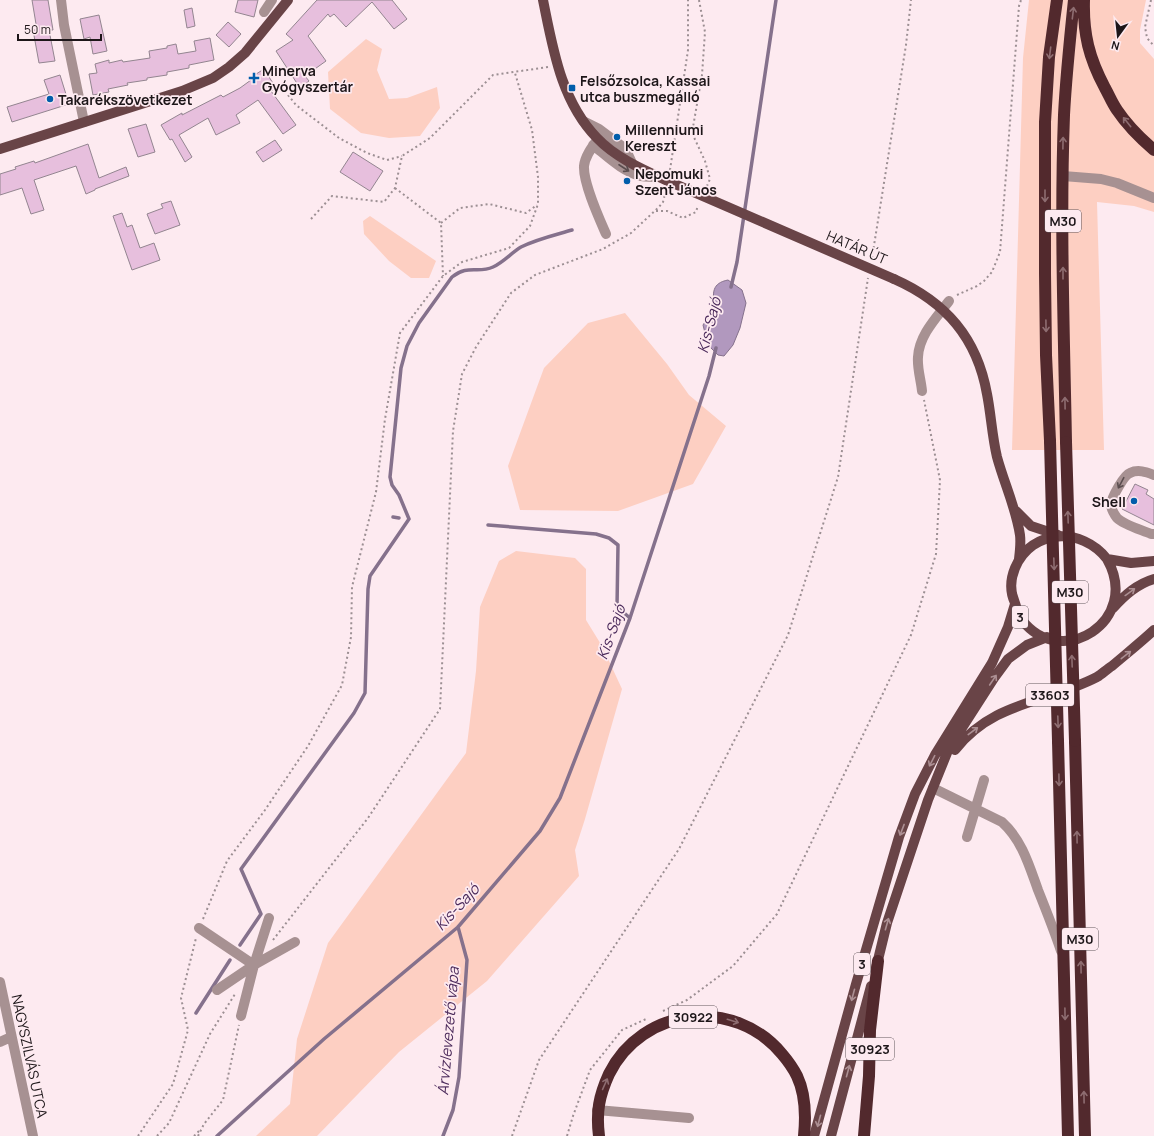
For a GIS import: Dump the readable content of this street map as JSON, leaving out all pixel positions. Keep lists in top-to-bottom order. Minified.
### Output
{"streets":{"highway":["M30","30922","30923"],"main road":["HATÁR ÚT","3","33603"],"street":["NAGYSZILVÁS UTCA"]},"crossings":[["HATÁR ÚT","3"],["3","33603"],["3","30923"]],"water":["Kis-Sajó","Árvízlevezető vápa"],"places":{"health":["Minerva Gyógyszertár"],"transit":["Felsőzsolca, Kassai utca buszmegálló"],"other":["Takarékszövetkezet","Millenniumi Kereszt","Nepomuki Szent János","Shell"]},"scale_bar":"50 m","north":"bottom"}
